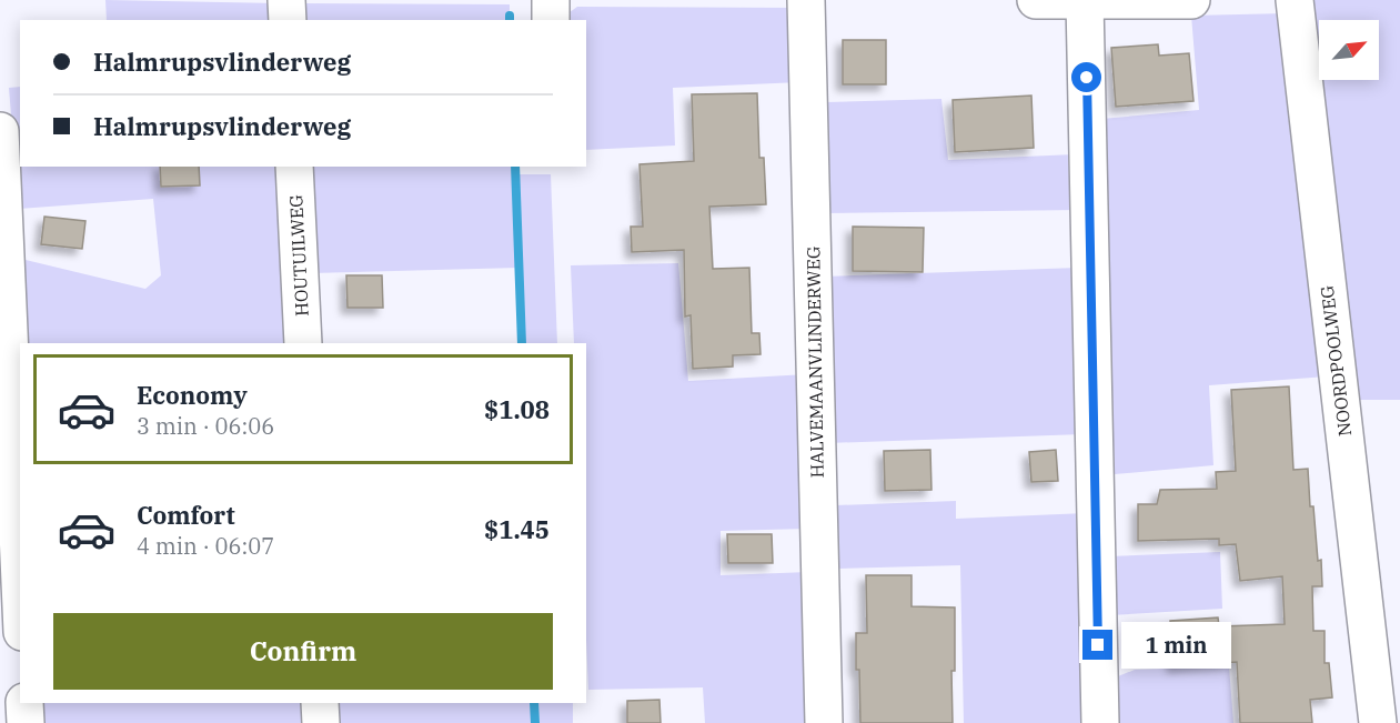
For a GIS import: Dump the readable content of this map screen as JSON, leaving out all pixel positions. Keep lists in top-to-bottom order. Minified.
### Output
{"streets":{"street":["HOUTUILWEG","NOORDPOOLWEG","HALVEMAANVLINDERWEG"]},"north":"top right","page":{"banner":["Halmrupsvlinderweg","Halmrupsvlinderweg"],"list":[{"name":"Economy","note":"3 min · 06:06","value":"$1.08"},{"name":"Comfort","note":"4 min · 06:07","value":"$1.45"}],"buttons":"Confirm","bubble":"1 min"}}
